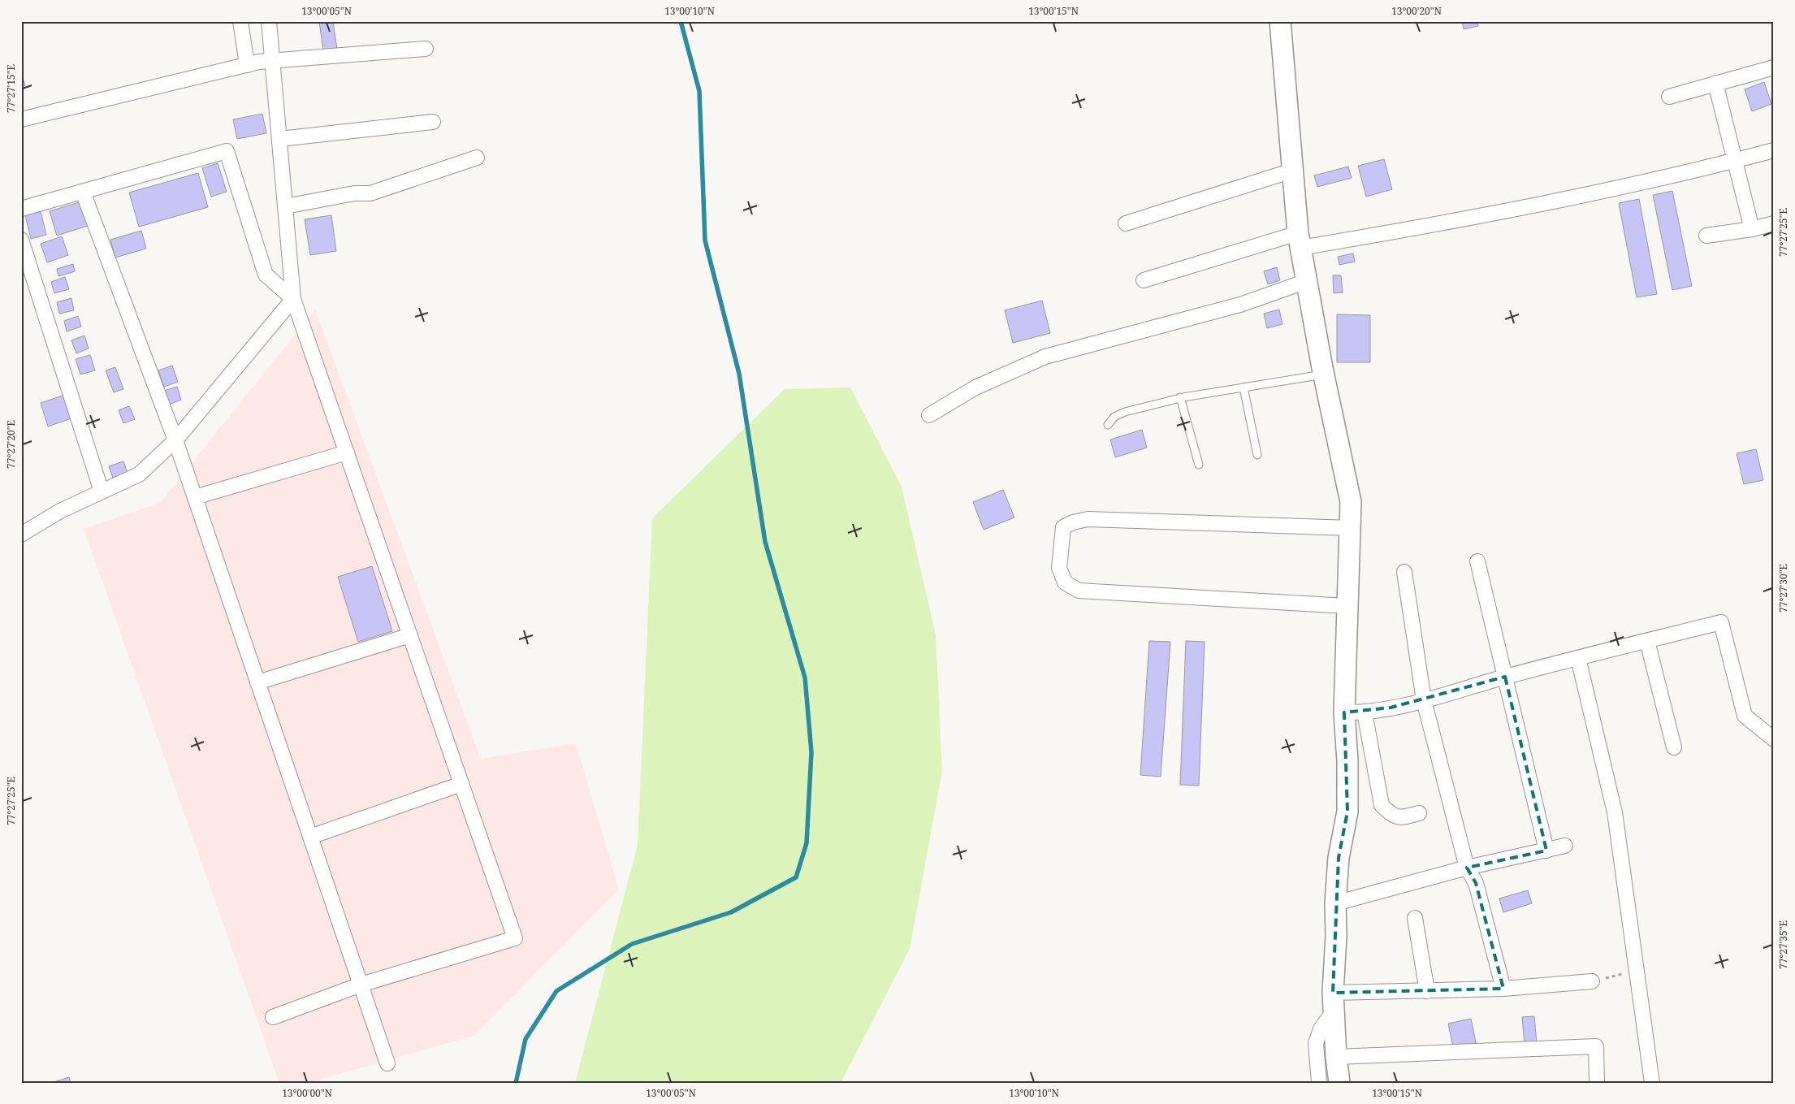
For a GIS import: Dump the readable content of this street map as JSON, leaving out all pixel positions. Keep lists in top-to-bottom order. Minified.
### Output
{"coordinates":["13°00'05\"N","13°00'10\"N","13°00'15\"N","13°00'20\"N","77°27'15\"E","77°27'25\"E","77°27'20\"E","77°27'30\"E","77°27'35\"E","13°00'00\"N"]}
